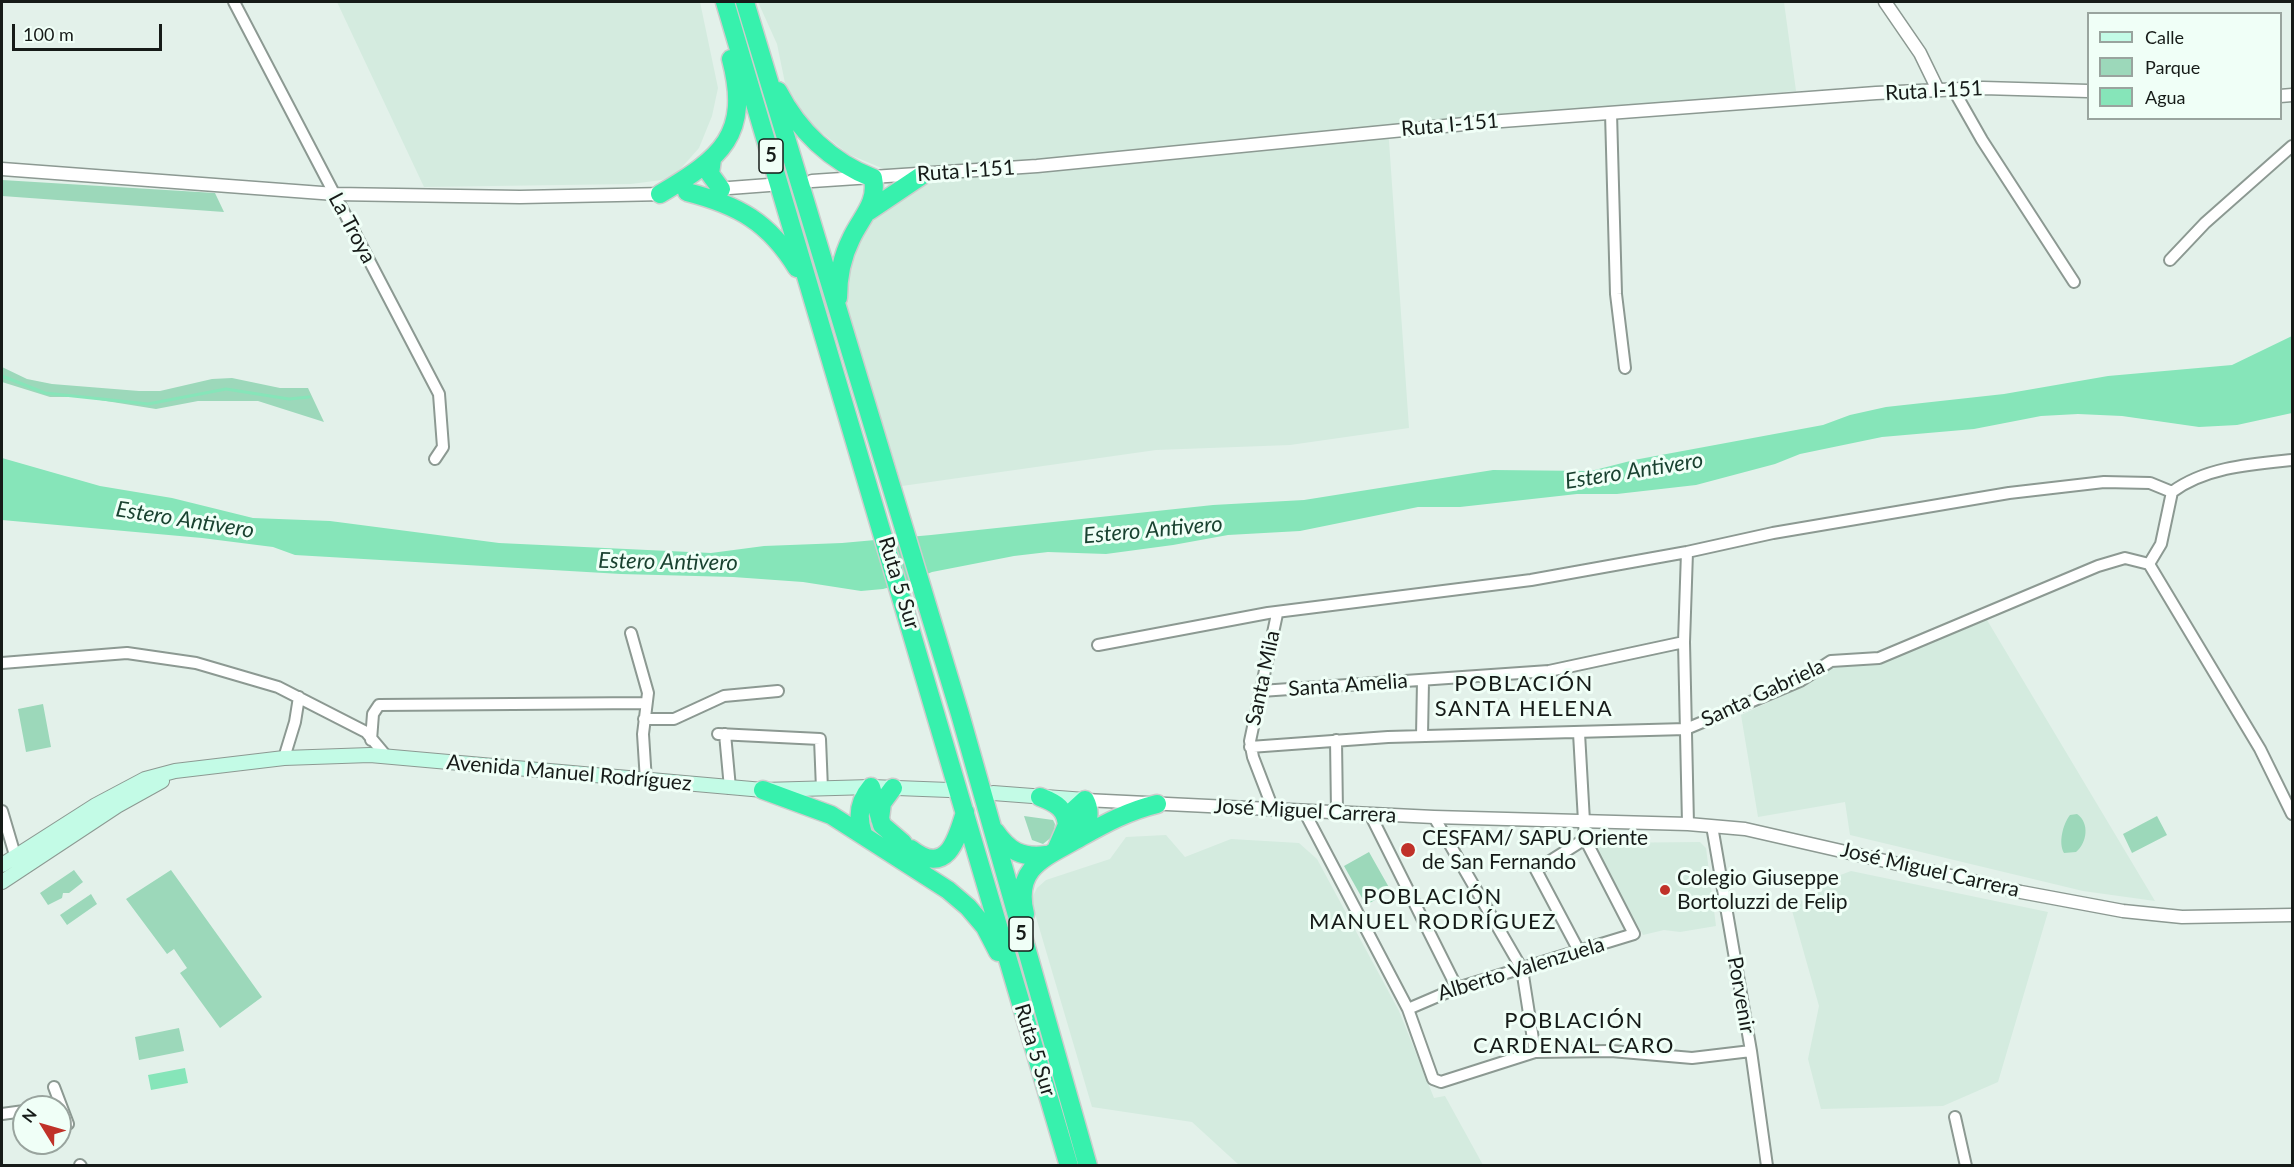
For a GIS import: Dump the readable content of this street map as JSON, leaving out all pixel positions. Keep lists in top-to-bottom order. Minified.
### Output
{"streets":{"highway":["5","Ruta 5 Sur"],"main road":["Avenida Manuel Rodríguez","José Miguel Carrera"],"street":["Ruta I-151","La Troya","Santa Mila","Santa Amelia","Santa Gabriela","Alberto Valenzuela","Porvenir"]},"crossings":[["Santa Mila","Santa Amelia"],["Santa Mila","Santa Gabriela"],["Santa Mila","José Miguel Carrera"],["José Miguel Carrera","Porvenir"]],"districts":["POBLACIÓN SANTA HELENA","POBLACIÓN MANUEL RODRÍGUEZ","POBLACIÓN CARDENAL CARO"],"water":["Estero Antivero"],"places":["CESFAM/ SAPU Oriente de San Fernando","Colegio Giuseppe Bortoluzzi de Felip"],"legend":["Calle","Parque","Agua"],"scale_bar":"100 m","north":"top left"}
